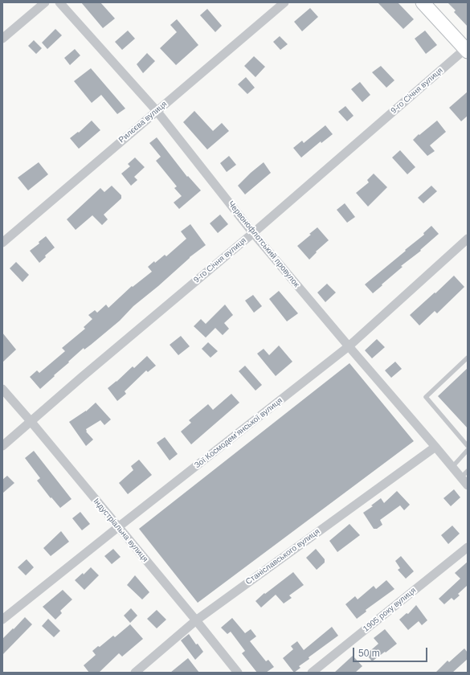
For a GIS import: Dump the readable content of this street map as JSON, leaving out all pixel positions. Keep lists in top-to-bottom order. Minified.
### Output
{"streets":{"street":["9-го Січня вулиця","Рилєєва вулиця","Червонофлотський провулок","Зої Космодем’янської вулиця","Індустріальна вулиця","Станіславського вулиця","1905 року вулиця"]},"crossings":[["9-го Січня вулиця","Червонофлотський провулок"],["9-го Січня вулиця","Індустріальна вулиця"],["Рилєєва вулиця","Червонофлотський провулок"],["Червонофлотський провулок","Зої Космодем’янської вулиця"],["Червонофлотський провулок","Станіславського вулиця"],["Зої Космодем’янської вулиця","Індустріальна вулиця"],["Індустріальна вулиця","Станіславського вулиця"]],"scale_bar":"50 m"}
